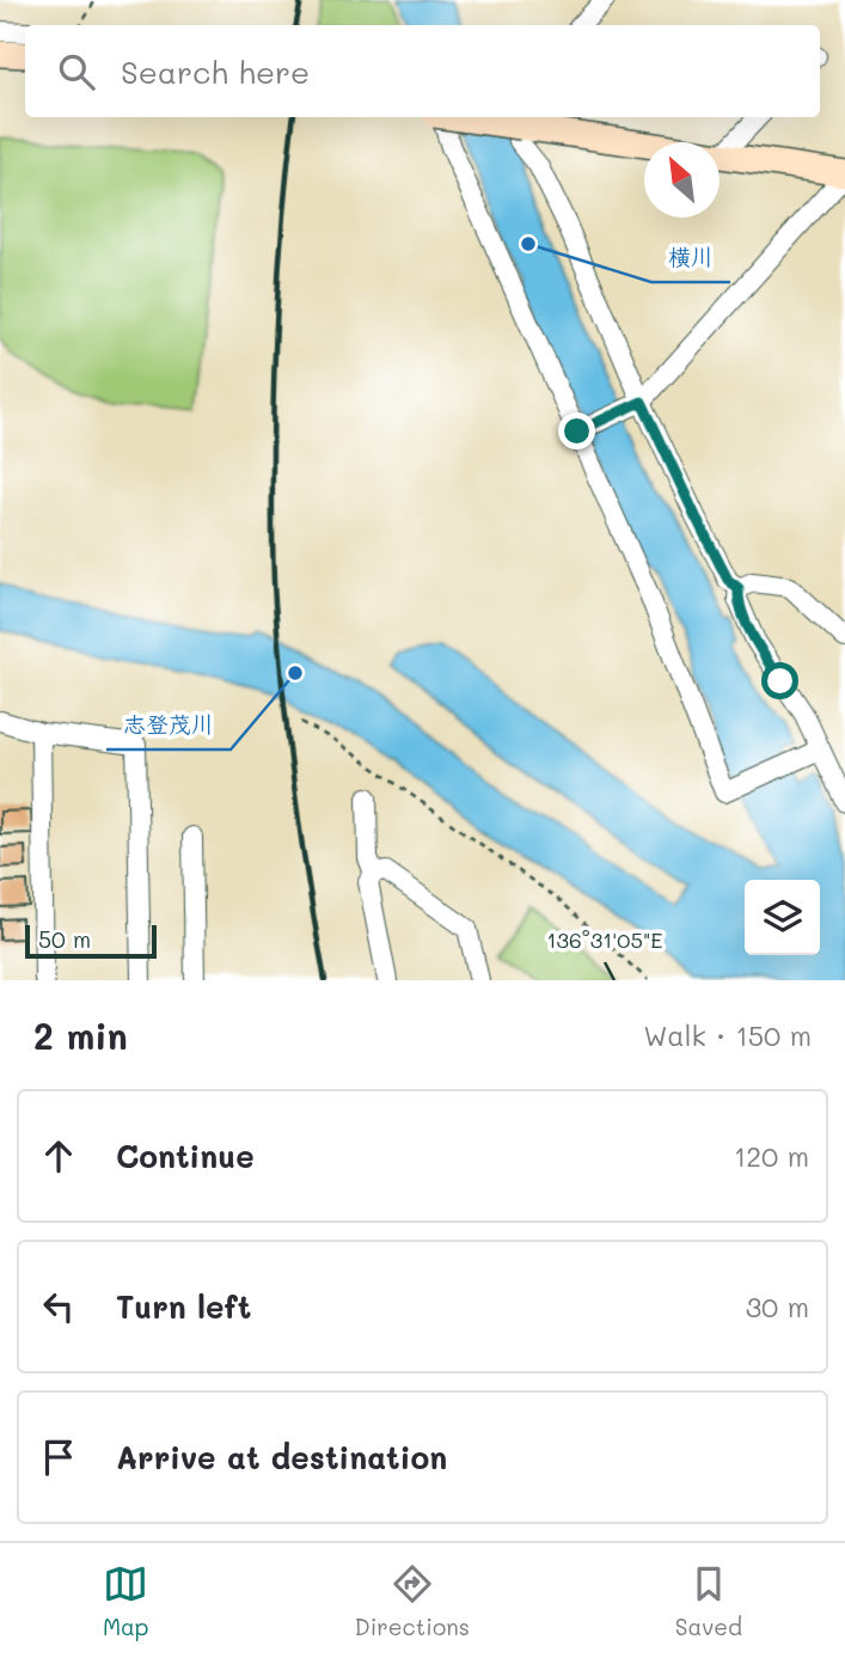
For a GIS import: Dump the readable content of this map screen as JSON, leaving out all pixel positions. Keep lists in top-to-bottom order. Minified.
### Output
{"places":["横川","志登茂川"],"scale_bar":"50 m","north":"top left","page":{"search":"Search here","scale":"50 m","heading":["2 min","Walk · 150 m"],"list":[["Continue","120 m"],["Turn left","30 m"],"Arrive at destination"],"nav":["Map","Directions","Saved"]},"coordinates":["136°31'05\"E"]}
